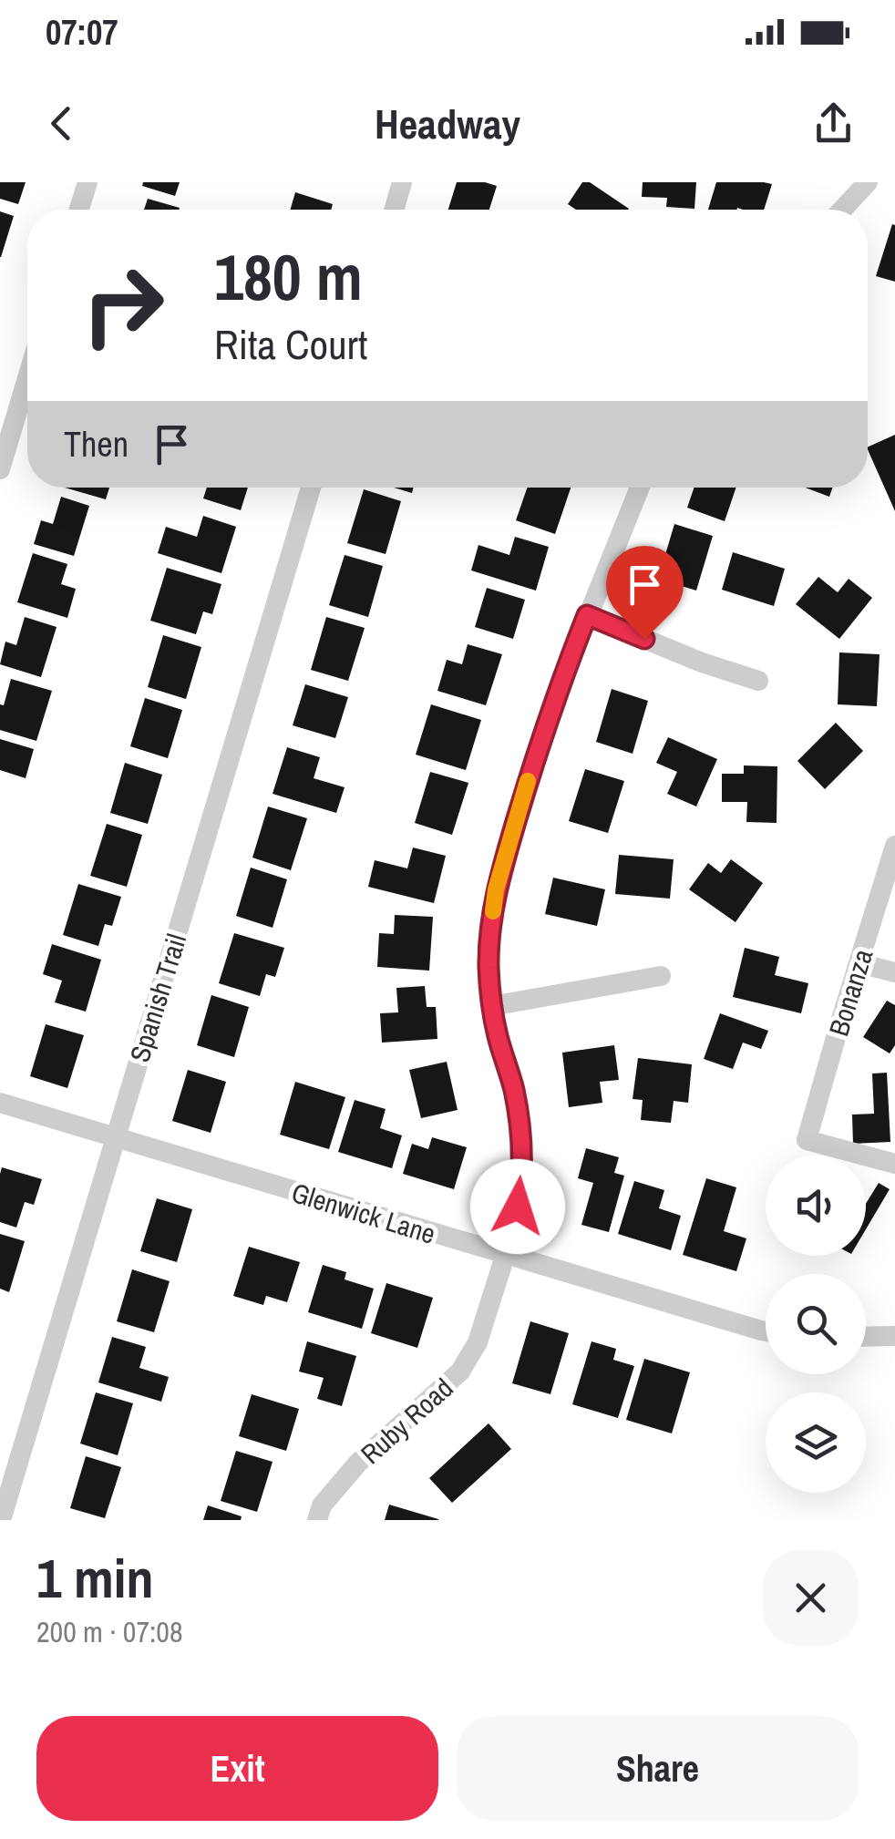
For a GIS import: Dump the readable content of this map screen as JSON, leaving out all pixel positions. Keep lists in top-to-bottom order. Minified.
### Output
{"streets":{"street":["Bonanza","Spanish Trail","Glenwick Lane","Ruby Road"]},"crossings":[["Spanish Trail","Glenwick Lane"],["Glenwick Lane","Ruby Road"]],"page":{"status":"07:07","header":"Headway","turn":["180 m","Rita Court"],"then":"Then","heading":["1 min","200 m · 07:08"],"buttons":["Exit","Share"]}}
